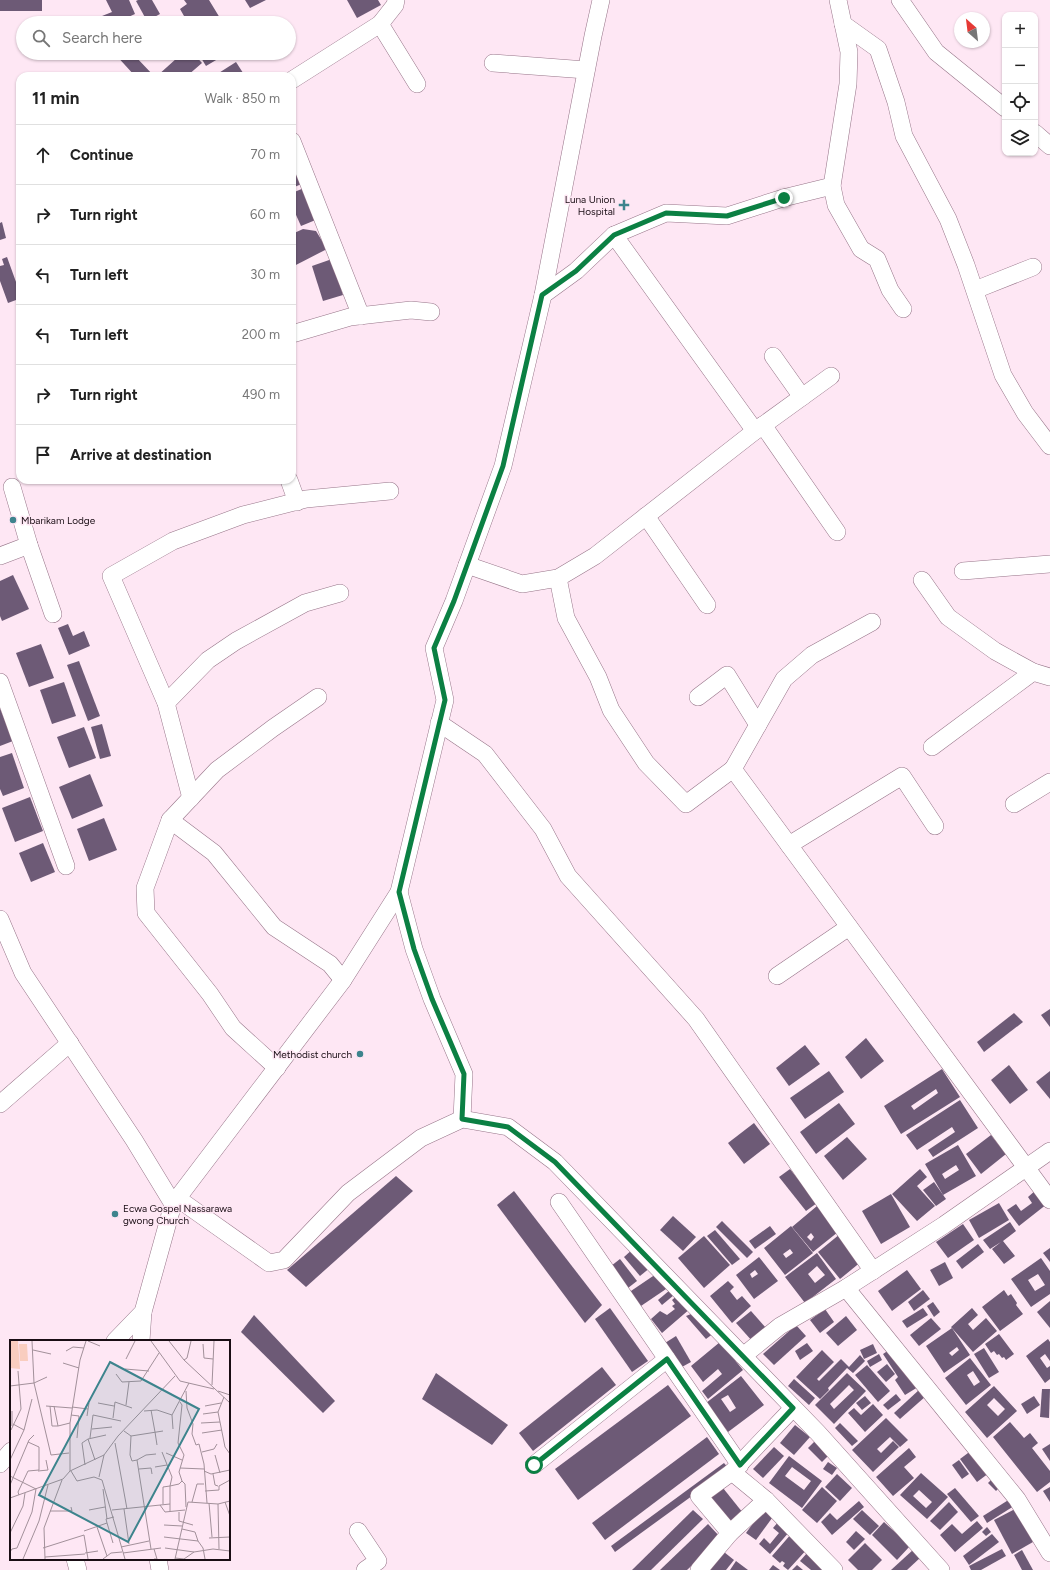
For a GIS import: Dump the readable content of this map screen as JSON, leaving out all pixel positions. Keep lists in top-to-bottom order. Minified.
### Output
{"places":{"health":["Luna Union Hospital"],"other":["Mbarikam Lodge","Methodist church","Ecwa Gospel Nassarawa gwong Church"]},"north":"top left","page":{"map_buttons":["+","−"],"search":"Search here","heading":["11 min","Walk · 850 m"],"list":[["Continue","70 m"],["Turn right","60 m"],["Turn left","30 m"],["Turn left","200 m"],["Turn right","490 m"],"Arrive at destination"]}}
